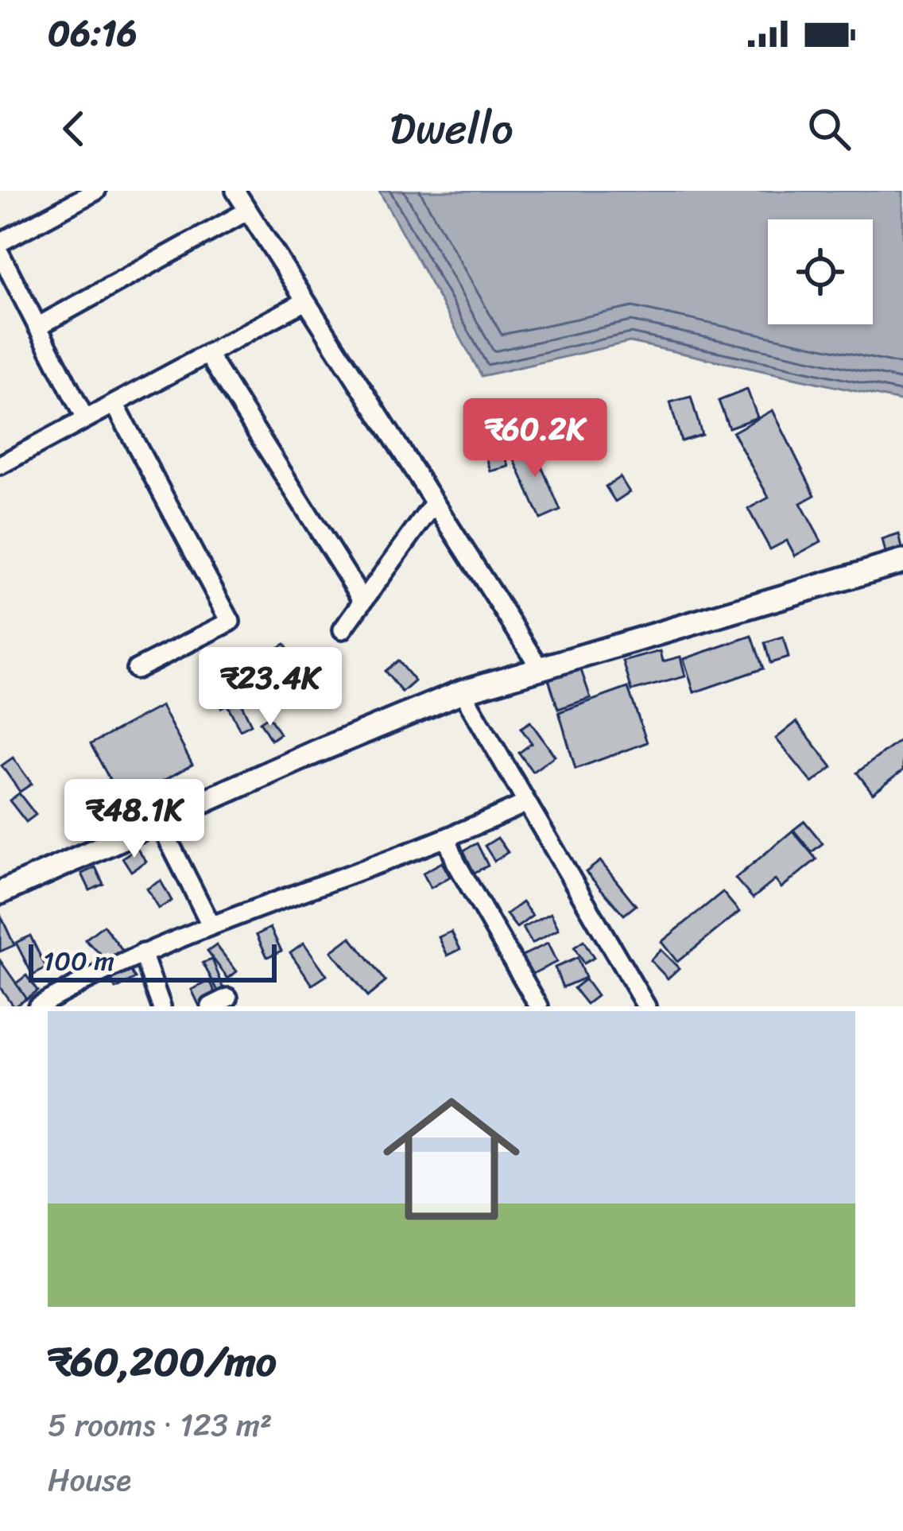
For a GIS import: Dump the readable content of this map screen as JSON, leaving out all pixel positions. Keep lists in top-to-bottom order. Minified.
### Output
{"scale_bar":"100 m","page":{"status":"06:16","header":"Dwello","price":["₹60.2K","₹23.4K","₹48.1K"],"scale":"100 m","list":[{"name":"₹60,200/mo","note":"5 rooms · 123 m² · House"}]}}
